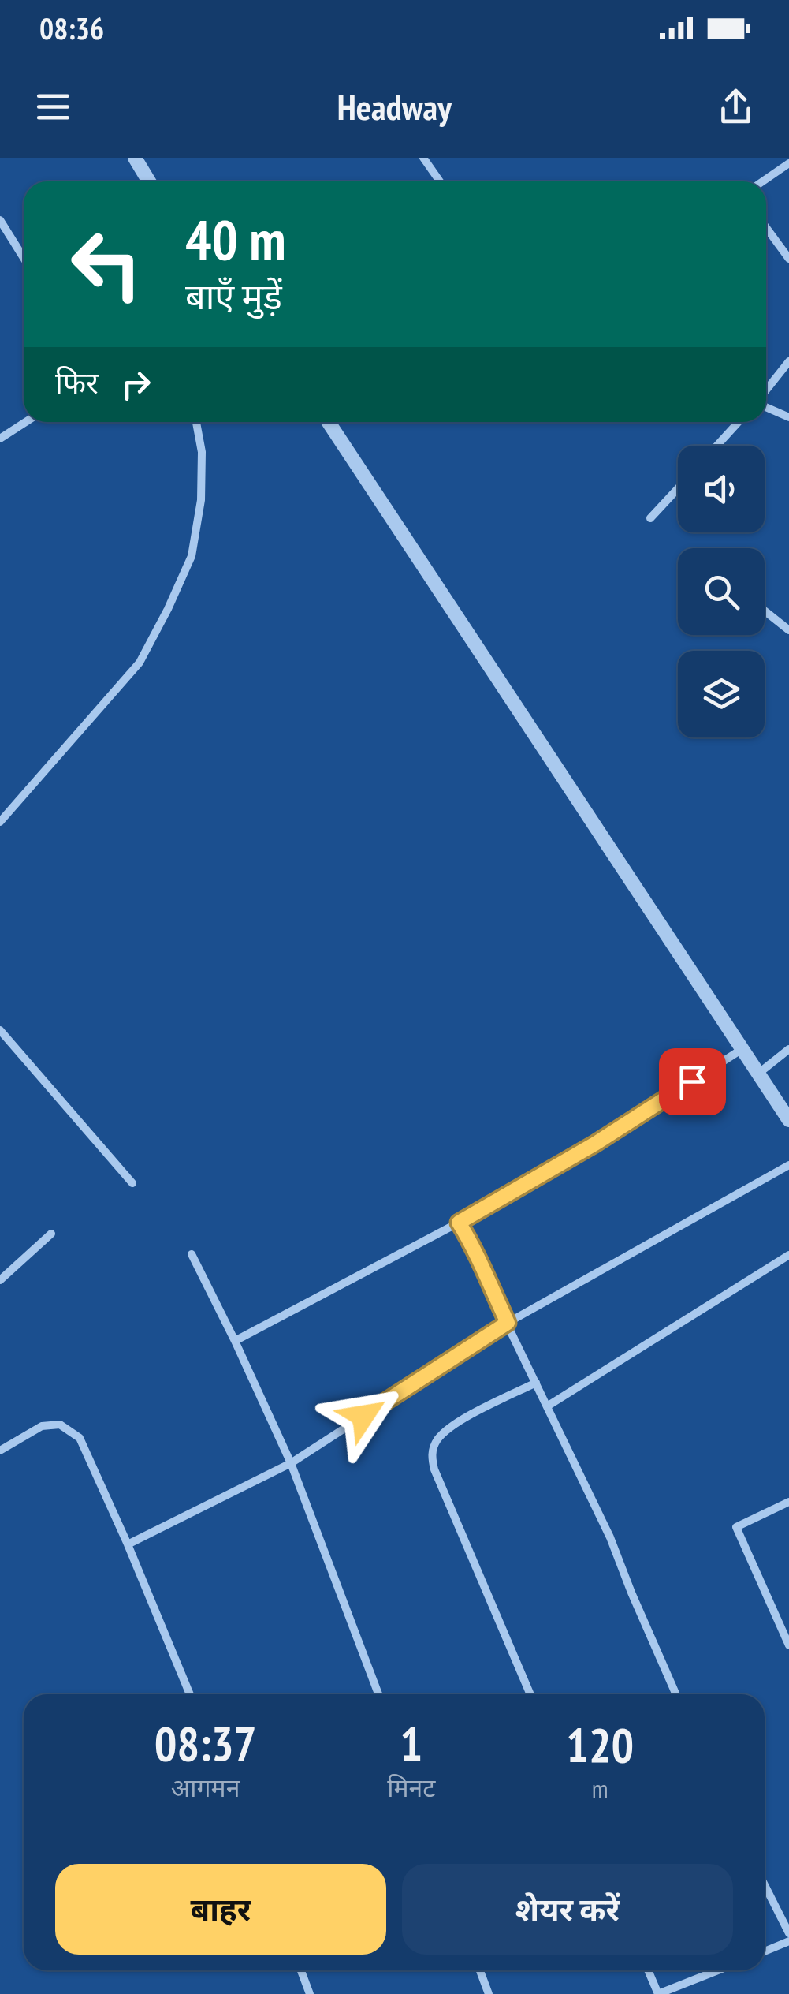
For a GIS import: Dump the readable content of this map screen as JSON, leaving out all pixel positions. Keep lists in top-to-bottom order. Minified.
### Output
{"page":{"status":"08:36","header":"Headway","turn":["40 m","बाएँ मुड़ें"],"then":"फिर","eta":["08:37","आगमन","1","मिनट","120","m"],"buttons":["बाहर","शेयर करें"]}}
